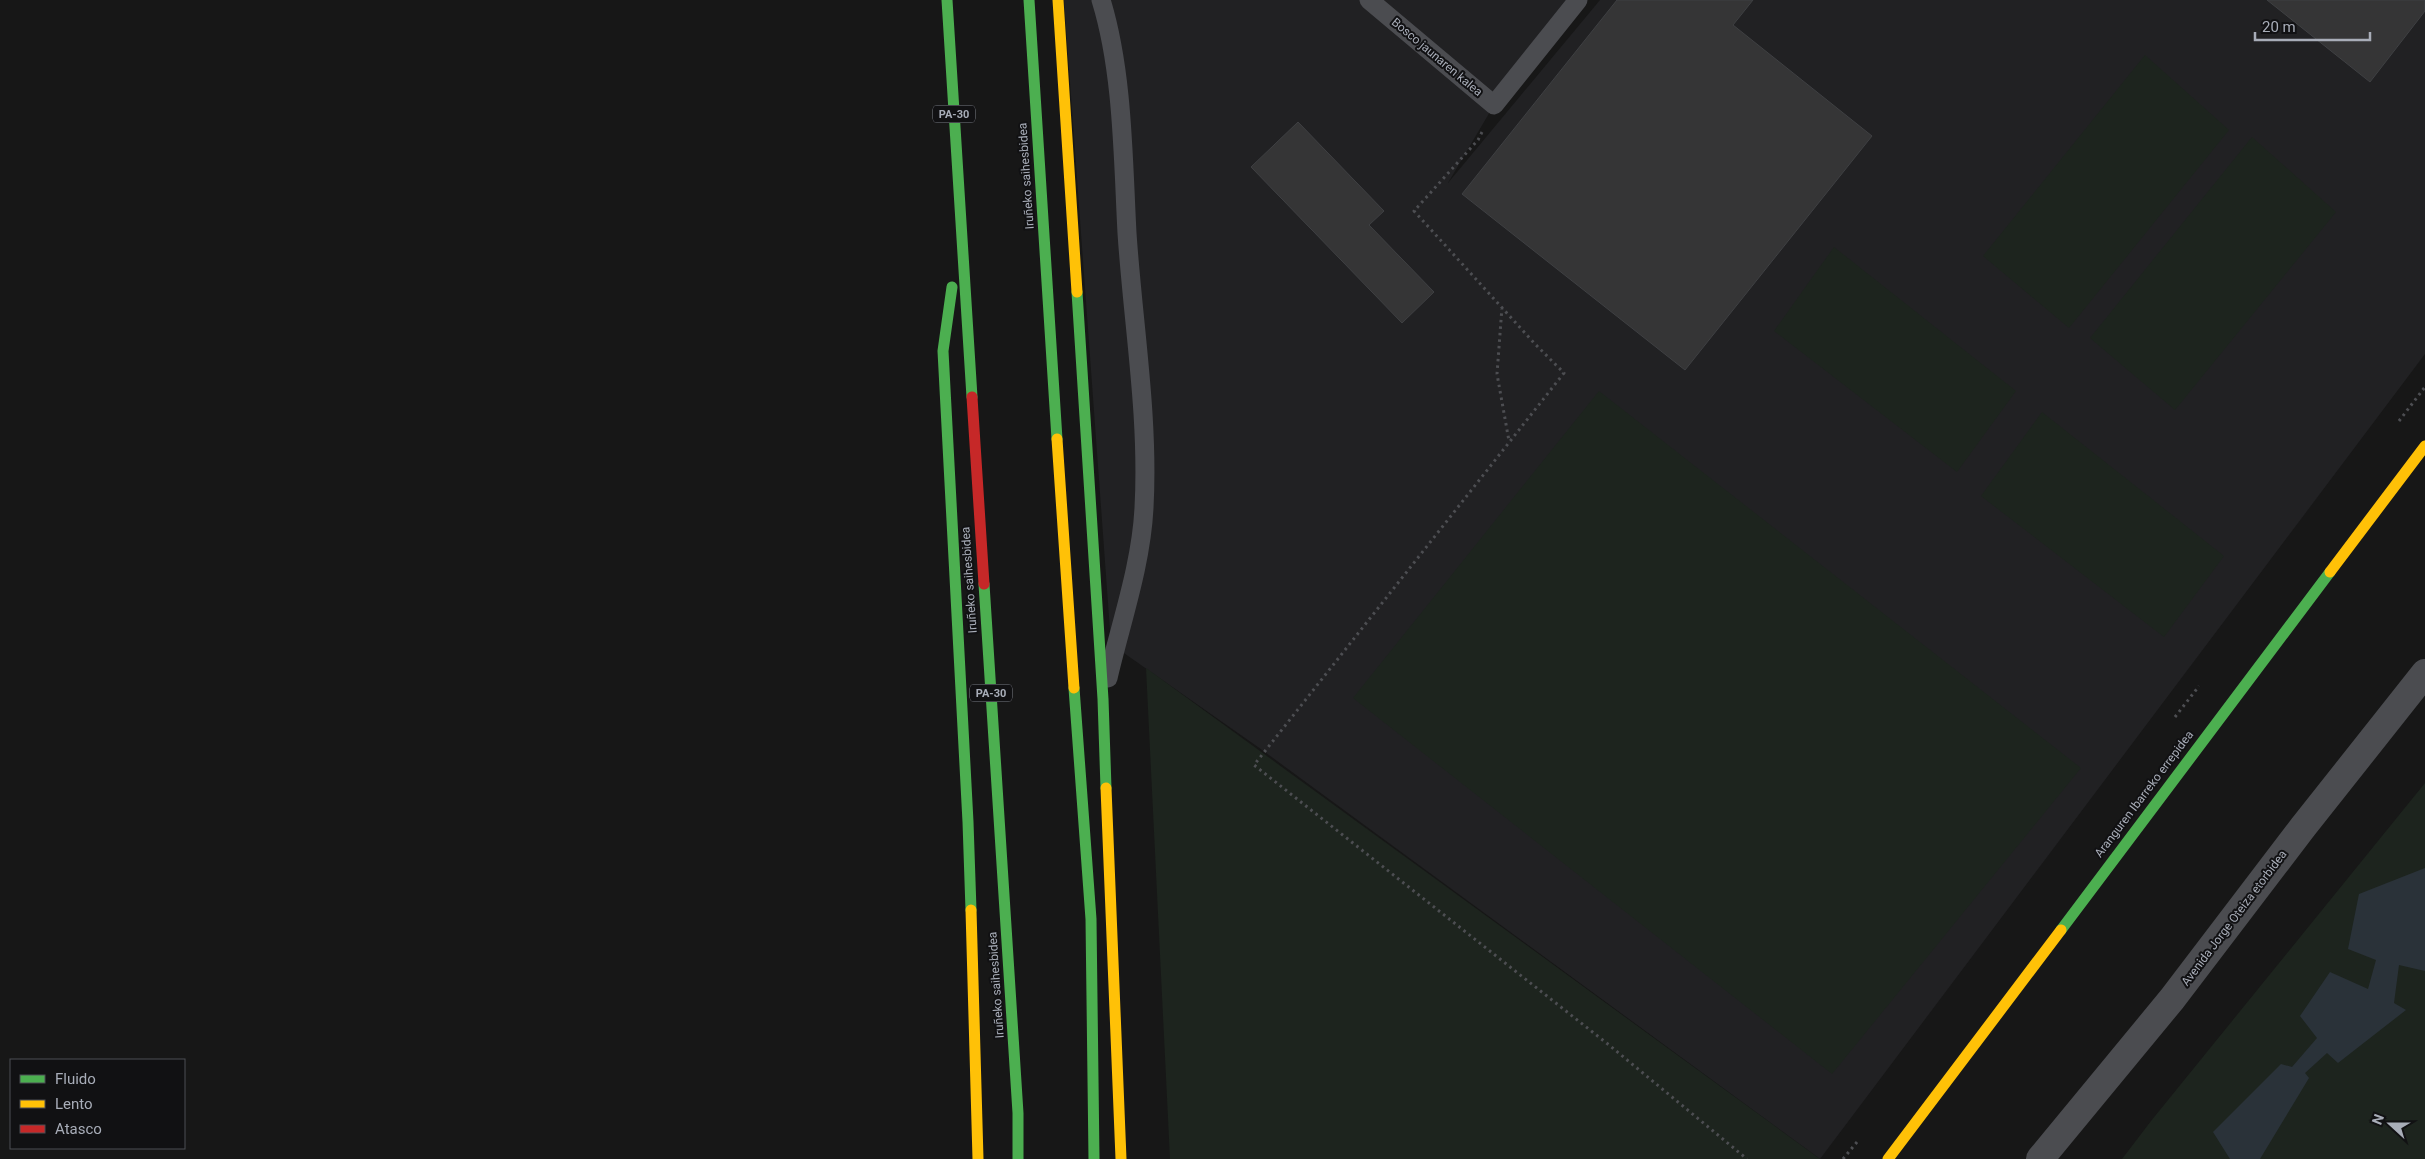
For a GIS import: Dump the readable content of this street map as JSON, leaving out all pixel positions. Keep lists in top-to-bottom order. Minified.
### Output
{"streets":{"main road":["PA-30","Iruñeko saihesbidea","Aranguren Ibarreko errepidea"],"street":["Avenida Jorge Oteiza etorbidea"],"lane":["Bosco jaunaren kalea"]},"legend":["Fluido","Lento","Atasco"],"scale_bar":"20 m","north":"left"}
